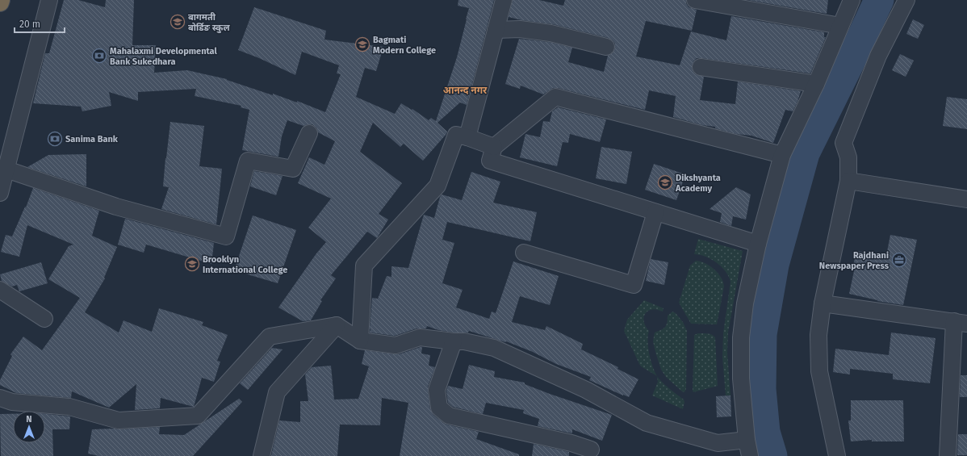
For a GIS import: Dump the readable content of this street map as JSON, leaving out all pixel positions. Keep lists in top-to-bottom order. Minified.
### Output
{"districts":["आनन्द नगर"],"places":{"school or university":["बागमती बोर्डिङ स्कुल","Bagmati Modern College","Dikshyanta Academy","Brooklyn International College"],"bank":["Mahalaxmi Developmental Bank Sukedhara","Sanima Bank"],"office":["Rajdhani Newspaper Press"]},"scale_bar":"20 m","north":"top"}
